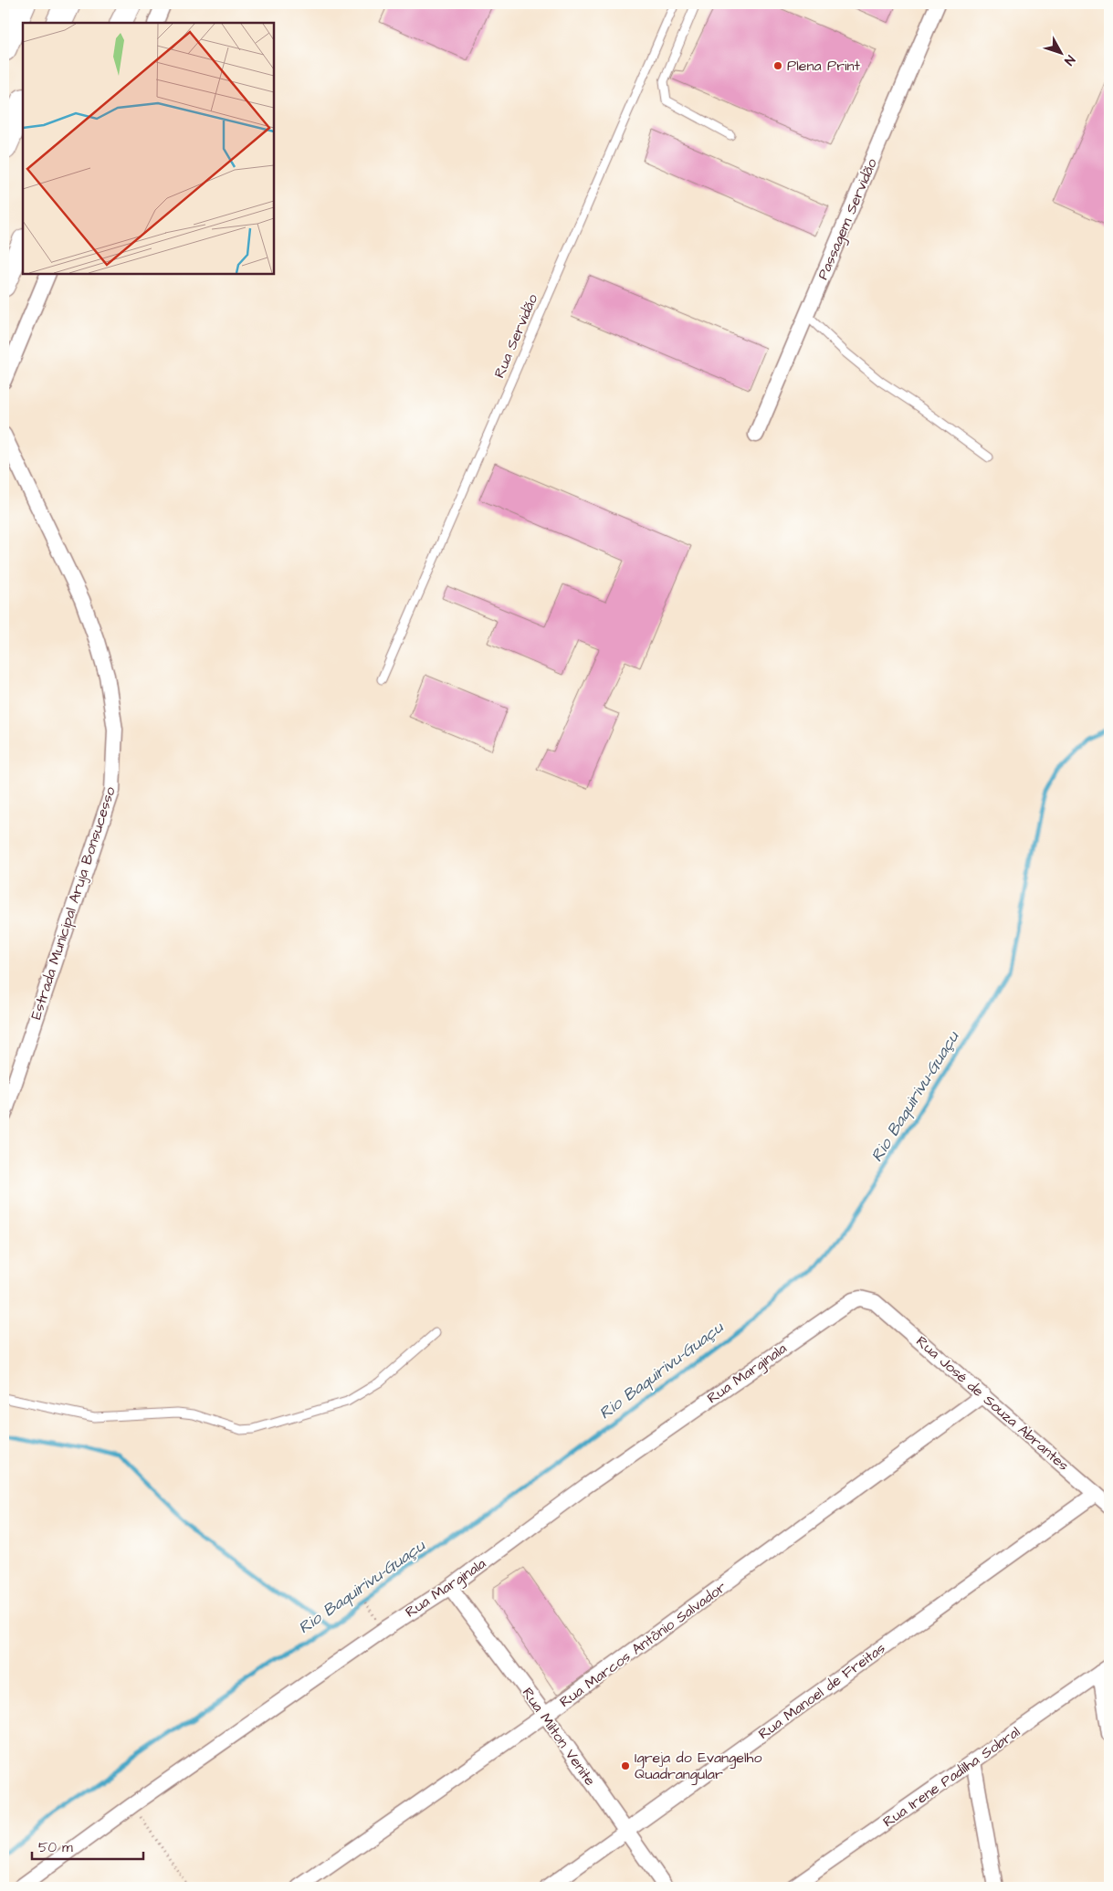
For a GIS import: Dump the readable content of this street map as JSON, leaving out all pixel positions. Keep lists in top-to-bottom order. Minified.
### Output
{"streets":{"street":["Passagem Servidão","Estrada Municipal Aruja Bonsucesso","Rua Marginala","Rua José de Souza Abrantes","Rua Marcos Antônio Salvador","Rua Manoel de Freitas","Rua Milton Venite","Rua Irene Padilha Sobral"],"lane":["Rua Servidão"]},"crossings":[["Rua Marginala","Rua José de Souza Abrantes"],["Rua Marginala","Rua Milton Venite"],["Rua José de Souza Abrantes","Rua Marcos Antônio Salvador"],["Rua José de Souza Abrantes","Rua Manoel de Freitas"],["Rua Marcos Antônio Salvador","Rua Milton Venite"],["Rua Manoel de Freitas","Rua Milton Venite"]],"water":["Rio Baquirivu-Guaçu"],"places":["Plena Print","Igreja do Evangelho Quadrangular"],"scale_bar":"50 m","north":"bottom right"}
